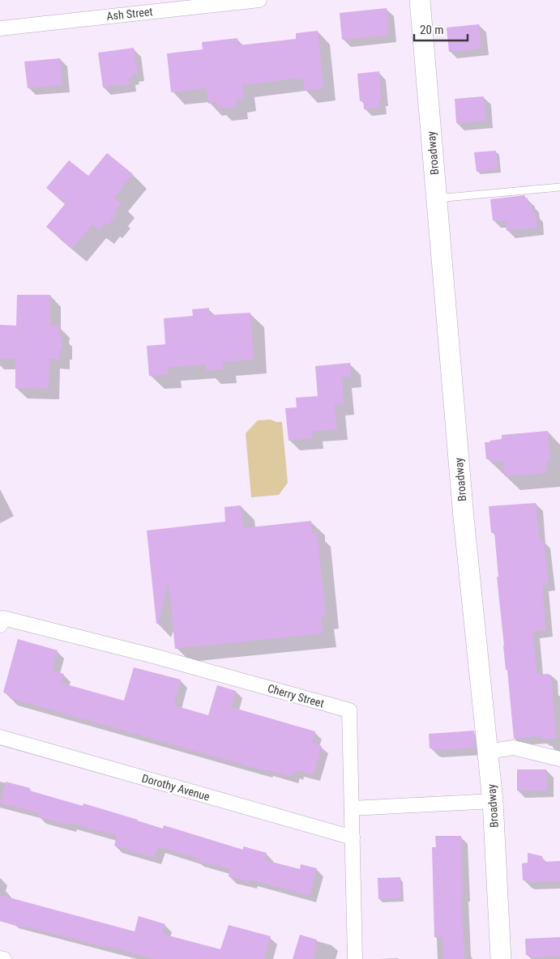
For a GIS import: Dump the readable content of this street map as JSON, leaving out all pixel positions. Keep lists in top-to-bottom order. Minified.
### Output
{"streets":{"main road":["Broadway"],"street":["Ash Street","Cherry Street","Dorothy Avenue"]},"crossings":[["Cherry Street","Dorothy Avenue"]],"scale_bar":"20 m"}
